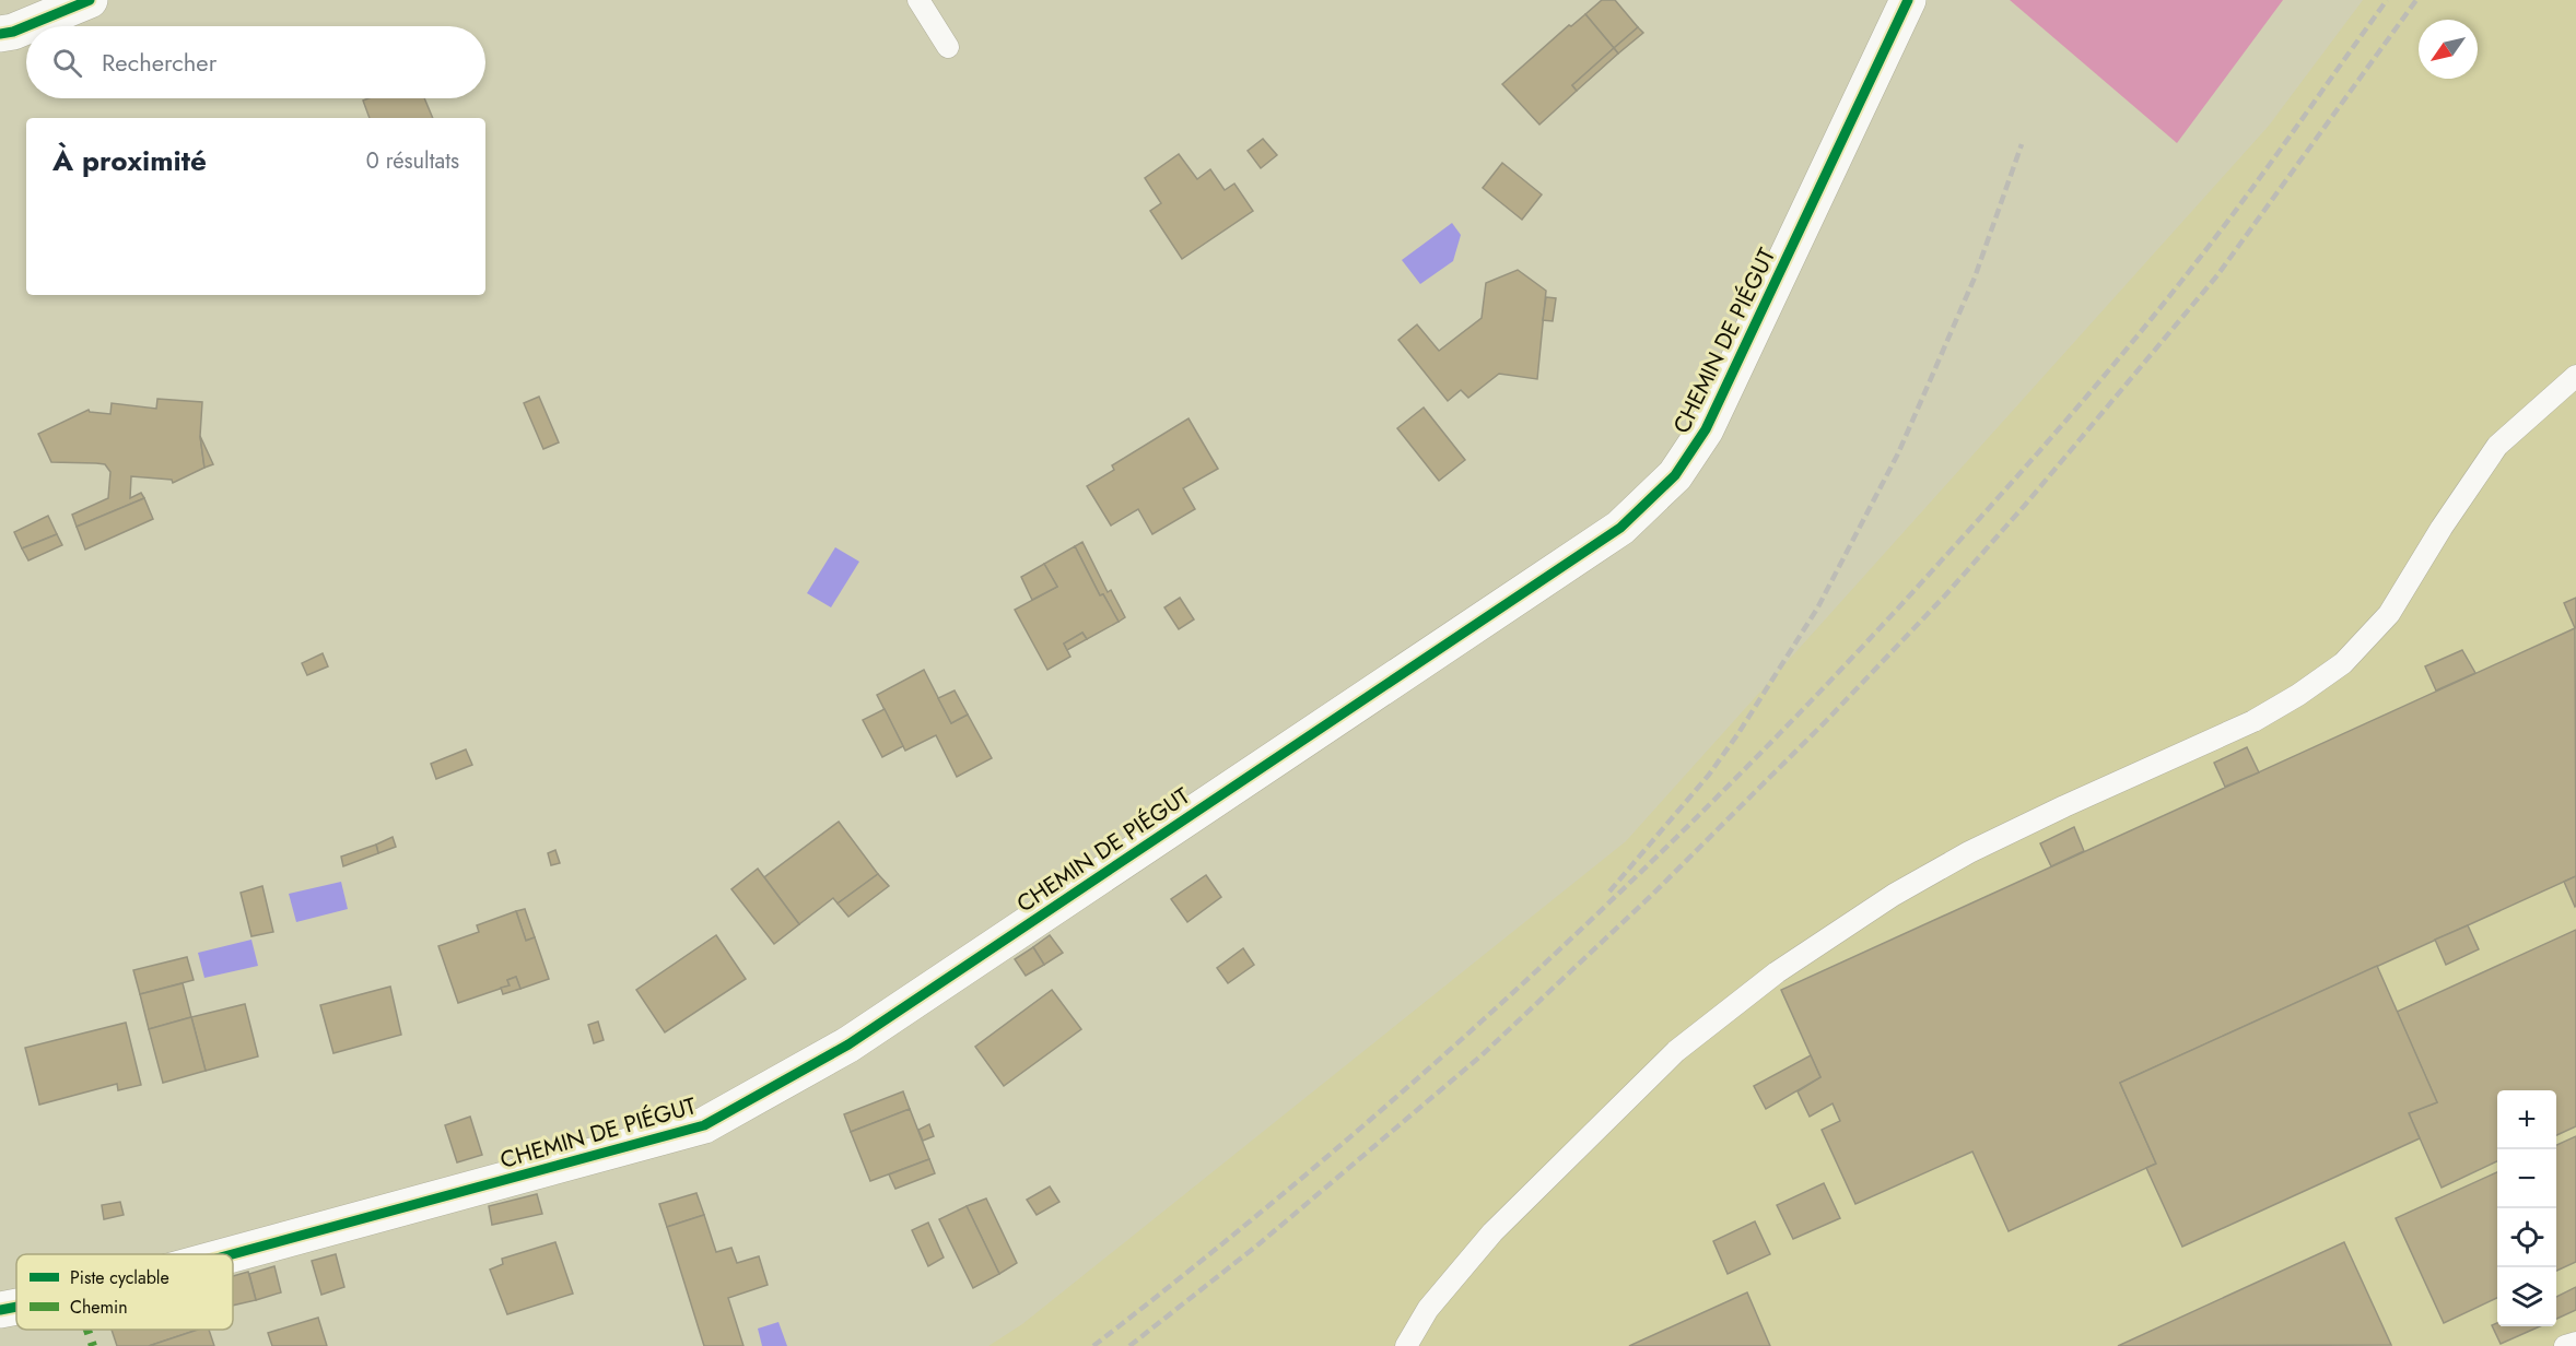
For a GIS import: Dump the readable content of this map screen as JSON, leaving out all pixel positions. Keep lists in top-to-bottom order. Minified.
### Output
{"streets":{"street":["CHEMIN DE PIÉGUT"]},"legend":["Piste cyclable","Chemin"],"north":"bottom left","page":{"search":"Rechercher","heading":["À proximité","0 résultats"],"map_buttons":["+","−"]}}
